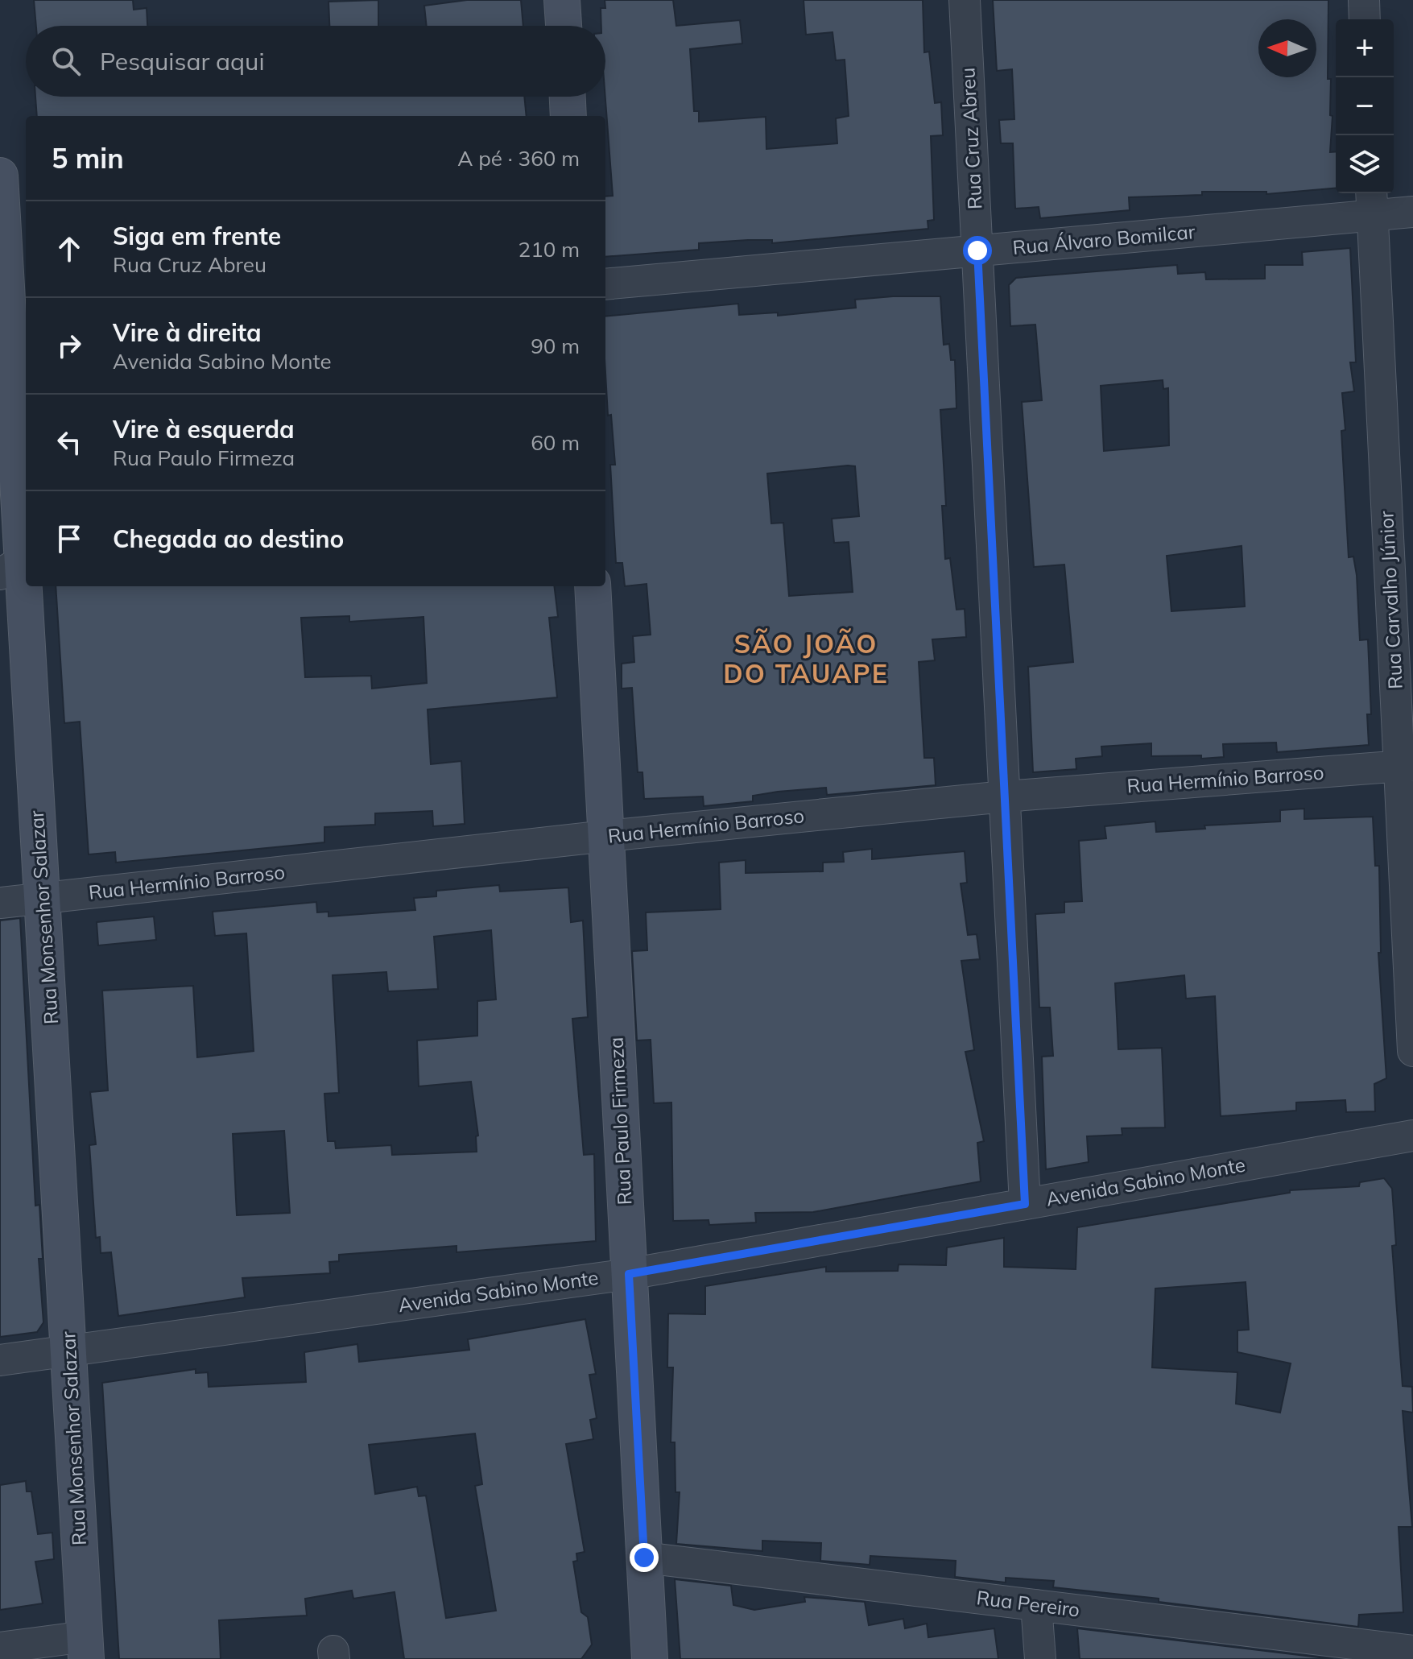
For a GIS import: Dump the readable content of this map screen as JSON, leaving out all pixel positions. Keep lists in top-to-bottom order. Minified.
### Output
{"streets":{"street":["Rua Cruz Abreu","Rua Álvaro Bomilcar","Rua Carvalho Júnior","Rua Hermínio Barroso","Rua Monsenhor Salazar","Rua Paulo Firmeza","Avenida Sabino Monte","Rua Pereiro"]},"crossings":[["Rua Cruz Abreu","Rua Álvaro Bomilcar"],["Rua Cruz Abreu","Rua Hermínio Barroso"],["Rua Cruz Abreu","Avenida Sabino Monte"],["Rua Álvaro Bomilcar","Rua Carvalho Júnior"],["Rua Carvalho Júnior","Rua Hermínio Barroso"],["Rua Hermínio Barroso","Rua Monsenhor Salazar"],["Rua Hermínio Barroso","Rua Paulo Firmeza"],["Rua Monsenhor Salazar","Avenida Sabino Monte"],["Rua Paulo Firmeza","Avenida Sabino Monte"],["Rua Paulo Firmeza","Rua Pereiro"]],"districts":["SÃO JOÃO DO TAUAPE"],"north":"left","page":{"map_buttons":["+","−"],"search":"Pesquisar aqui","heading":["5 min","A pé · 360 m"],"list":[["Siga em frente","Rua Cruz Abreu","210 m"],["Vire à direita","Avenida Sabino Monte","90 m"],["Vire à esquerda","Rua Paulo Firmeza","60 m"],"Chegada ao destino"]}}
